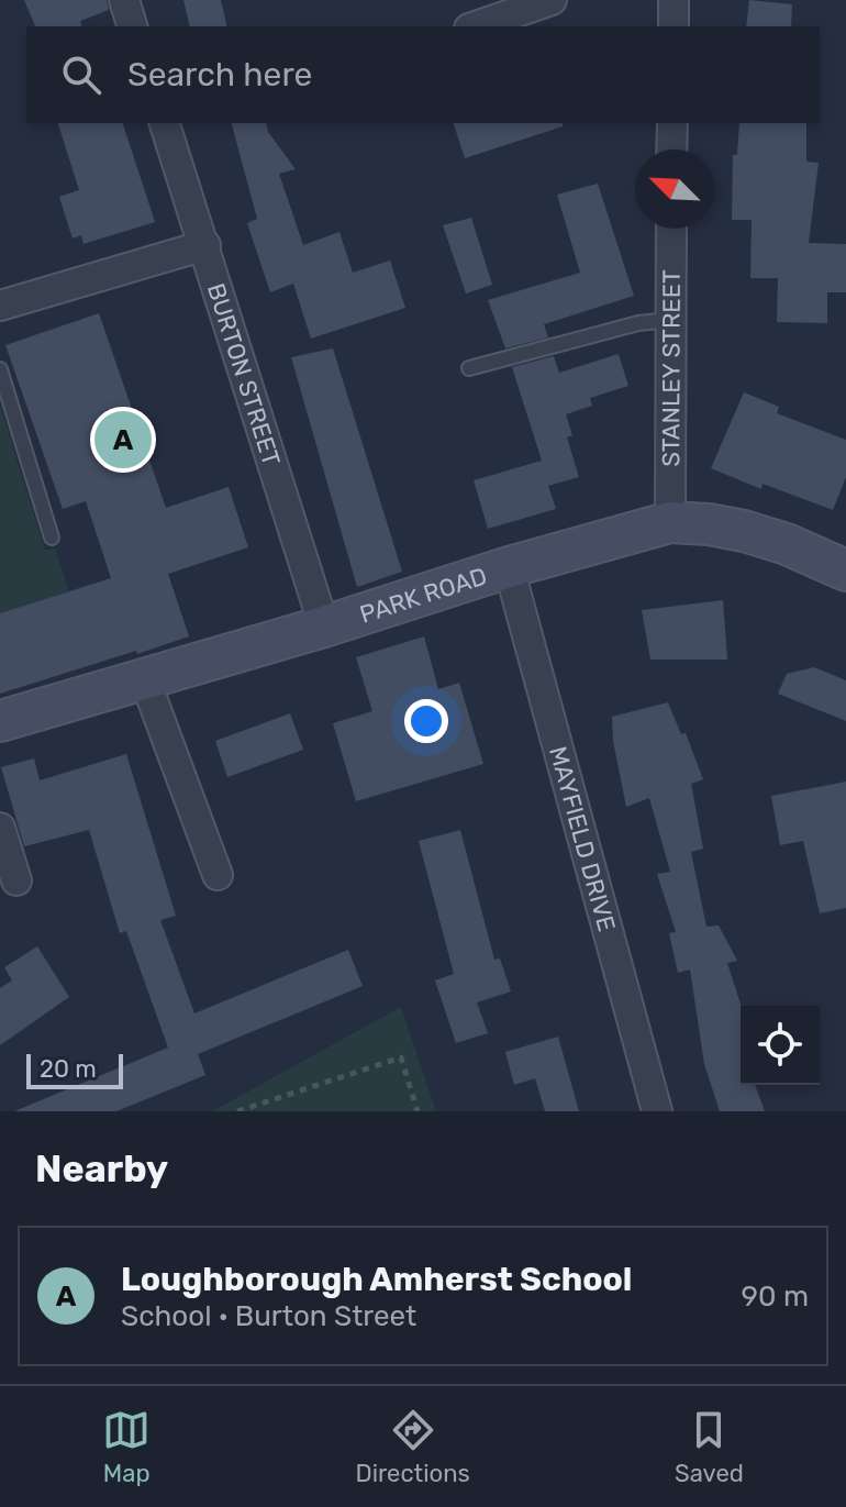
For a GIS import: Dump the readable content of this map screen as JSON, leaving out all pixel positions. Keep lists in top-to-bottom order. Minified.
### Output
{"streets":{"street":["STANLEY STREET","BURTON STREET","PARK ROAD","MAYFIELD DRIVE"]},"crossings":[["STANLEY STREET","PARK ROAD"],["BURTON STREET","PARK ROAD"],["PARK ROAD","MAYFIELD DRIVE"]],"scale_bar":"20 m","north":"top left","page":{"search":"Search here","pins":"A","scale":"20 m","heading":"Nearby","list":[{"mark":"A","name":"Loughborough Amherst School","note":"School · Burton Street","value":"90 m"}],"nav":["Map","Directions","Saved"]}}
